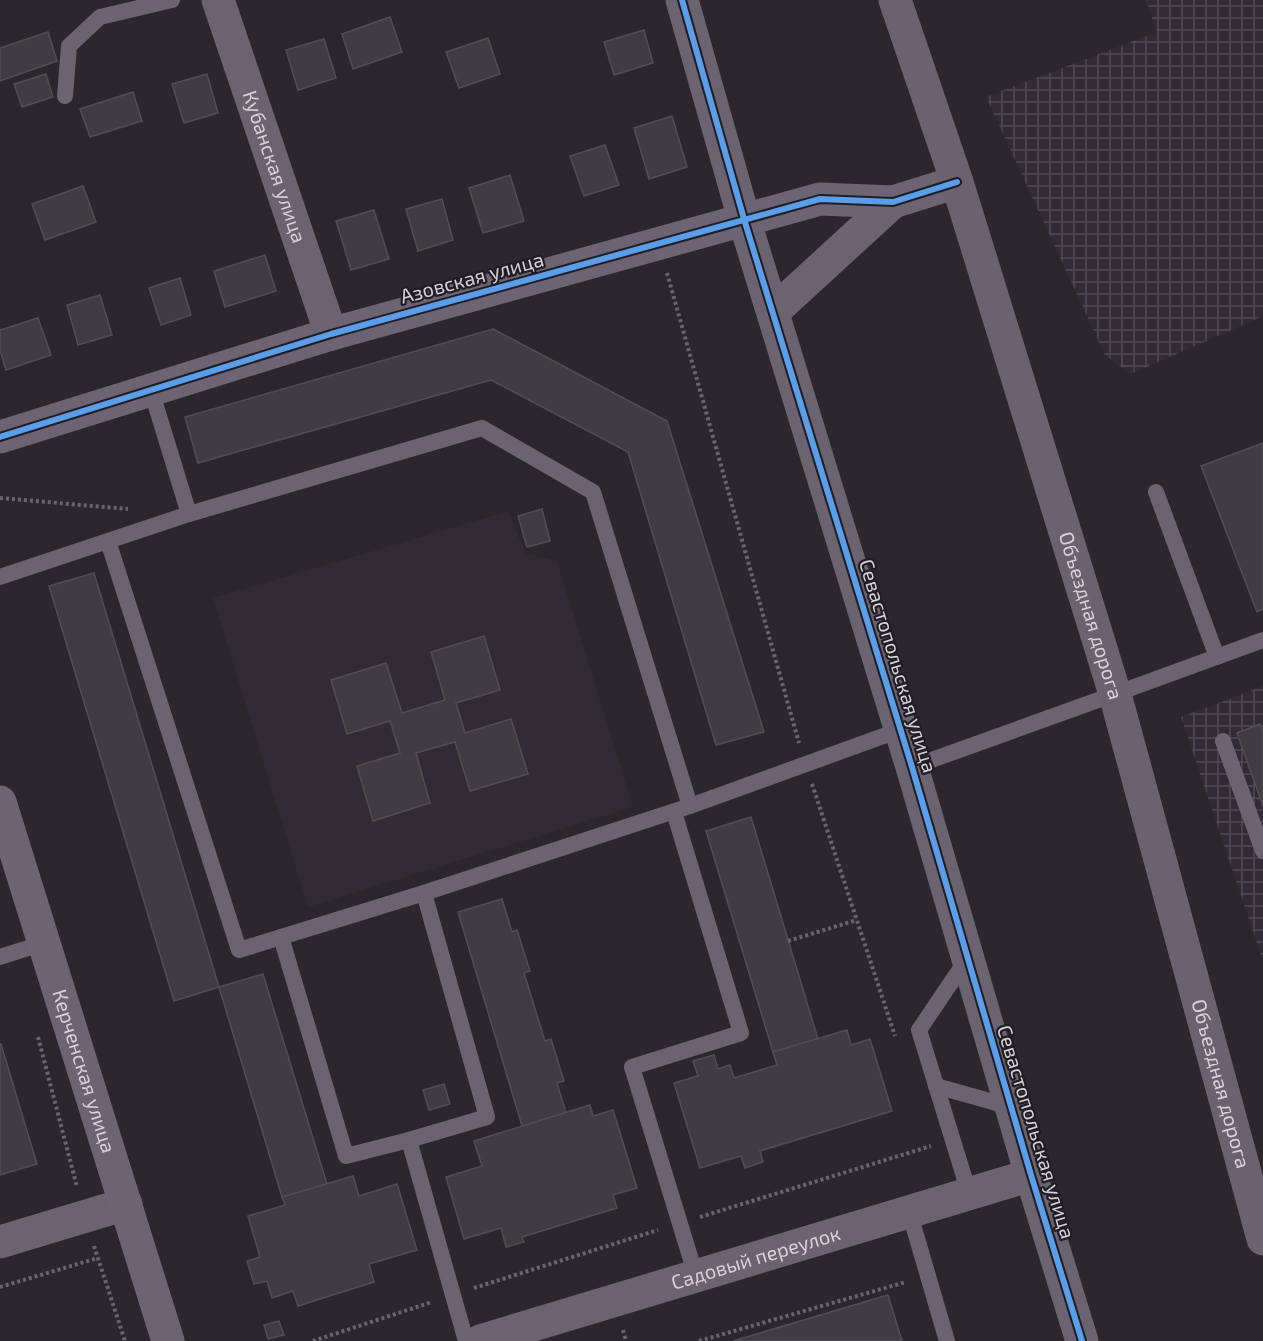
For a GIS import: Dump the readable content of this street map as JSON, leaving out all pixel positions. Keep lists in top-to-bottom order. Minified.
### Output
{"streets":{"main road":["Объездная дорога"],"street":["Кубанская улица","Азовская улица","Севастопольская улица","Керченская улица","Садовый переулок"]},"crossings":[["Кубанская улица","Азовская улица"],["Азовская улица","Объездная дорога"],["Азовская улица","Севастопольская улица"],["Севастопольская улица","Садовый переулок"]]}
